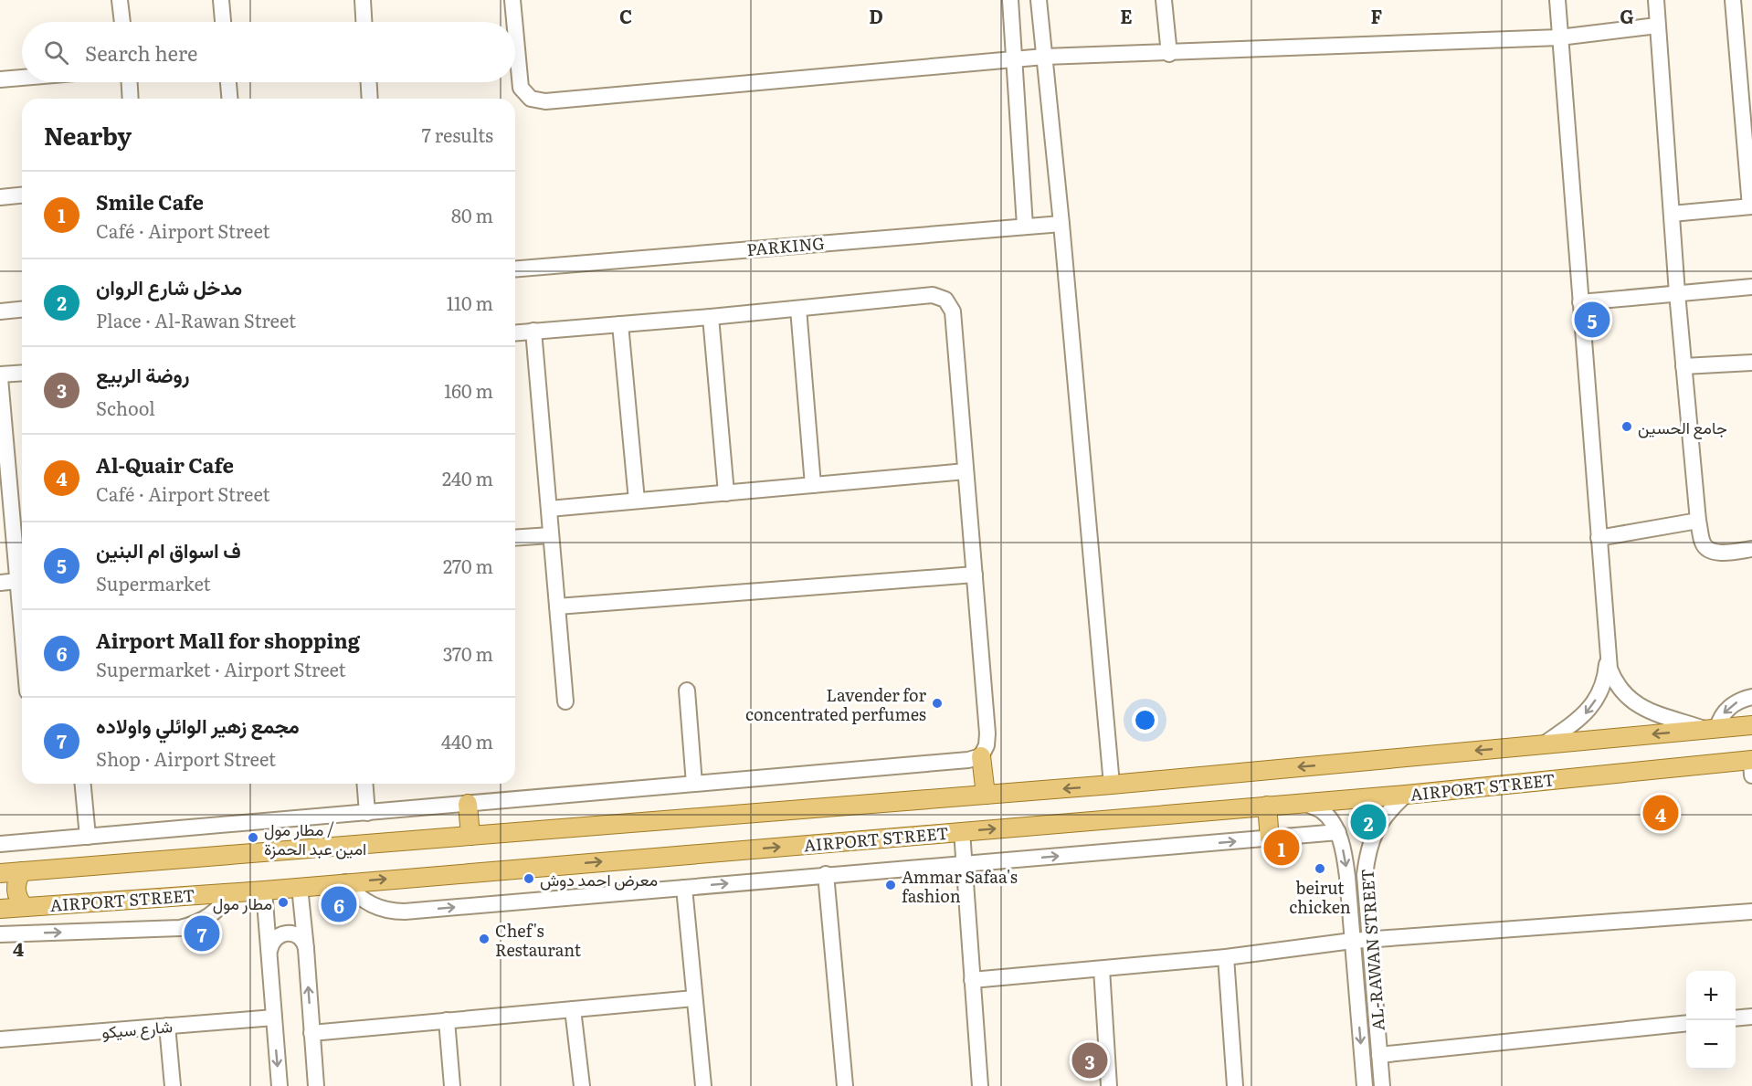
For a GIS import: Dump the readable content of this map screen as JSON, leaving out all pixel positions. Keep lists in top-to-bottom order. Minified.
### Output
{"streets":{"main road":["AIRPORT STREET"],"street":["PARKING","AL-RAWAN STREET","شارع سيكو"]},"crossings":[["AIRPORT STREET","AL-RAWAN STREET"]],"places":["جامع الحسين","Lavender for concentrated perfumes","مطار مول / امين عبد الحمزة","beirut chicken","معرض احمد دوش","Ammar Safaa's fashion","مطار مول","Chef's Restaurant"],"page":{"search":"Search here","heading":["Nearby","7 results"],"list":[{"mark":"1","name":"Smile Cafe","note":"Café · Airport Street","value":"80 m"},{"mark":"2","name":"مدخل شارع الروان","note":"Place · Al-Rawan Street","value":"110 m"},{"mark":"3","name":"روضة الربيع","note":"School","value":"160 m"},{"mark":"4","name":"Al-Quair Cafe","note":"Café · Airport Street","value":"240 m"},{"mark":"5","name":"ف اسواق ام البنين","note":"Supermarket","value":"270 m"},{"mark":"6","name":"Airport Mall for shopping","note":"Supermarket · Airport Street","value":"370 m"},{"mark":"7","name":"مجمع زهير الوائلي واولاده","note":"Shop · Airport Street","value":"440 m"}],"pins":["5","4","2","1","6","7","3"],"map_buttons":["+","−"]},"grid":{"columns":["C","D","E","F","G"],"rows":["4"]}}
